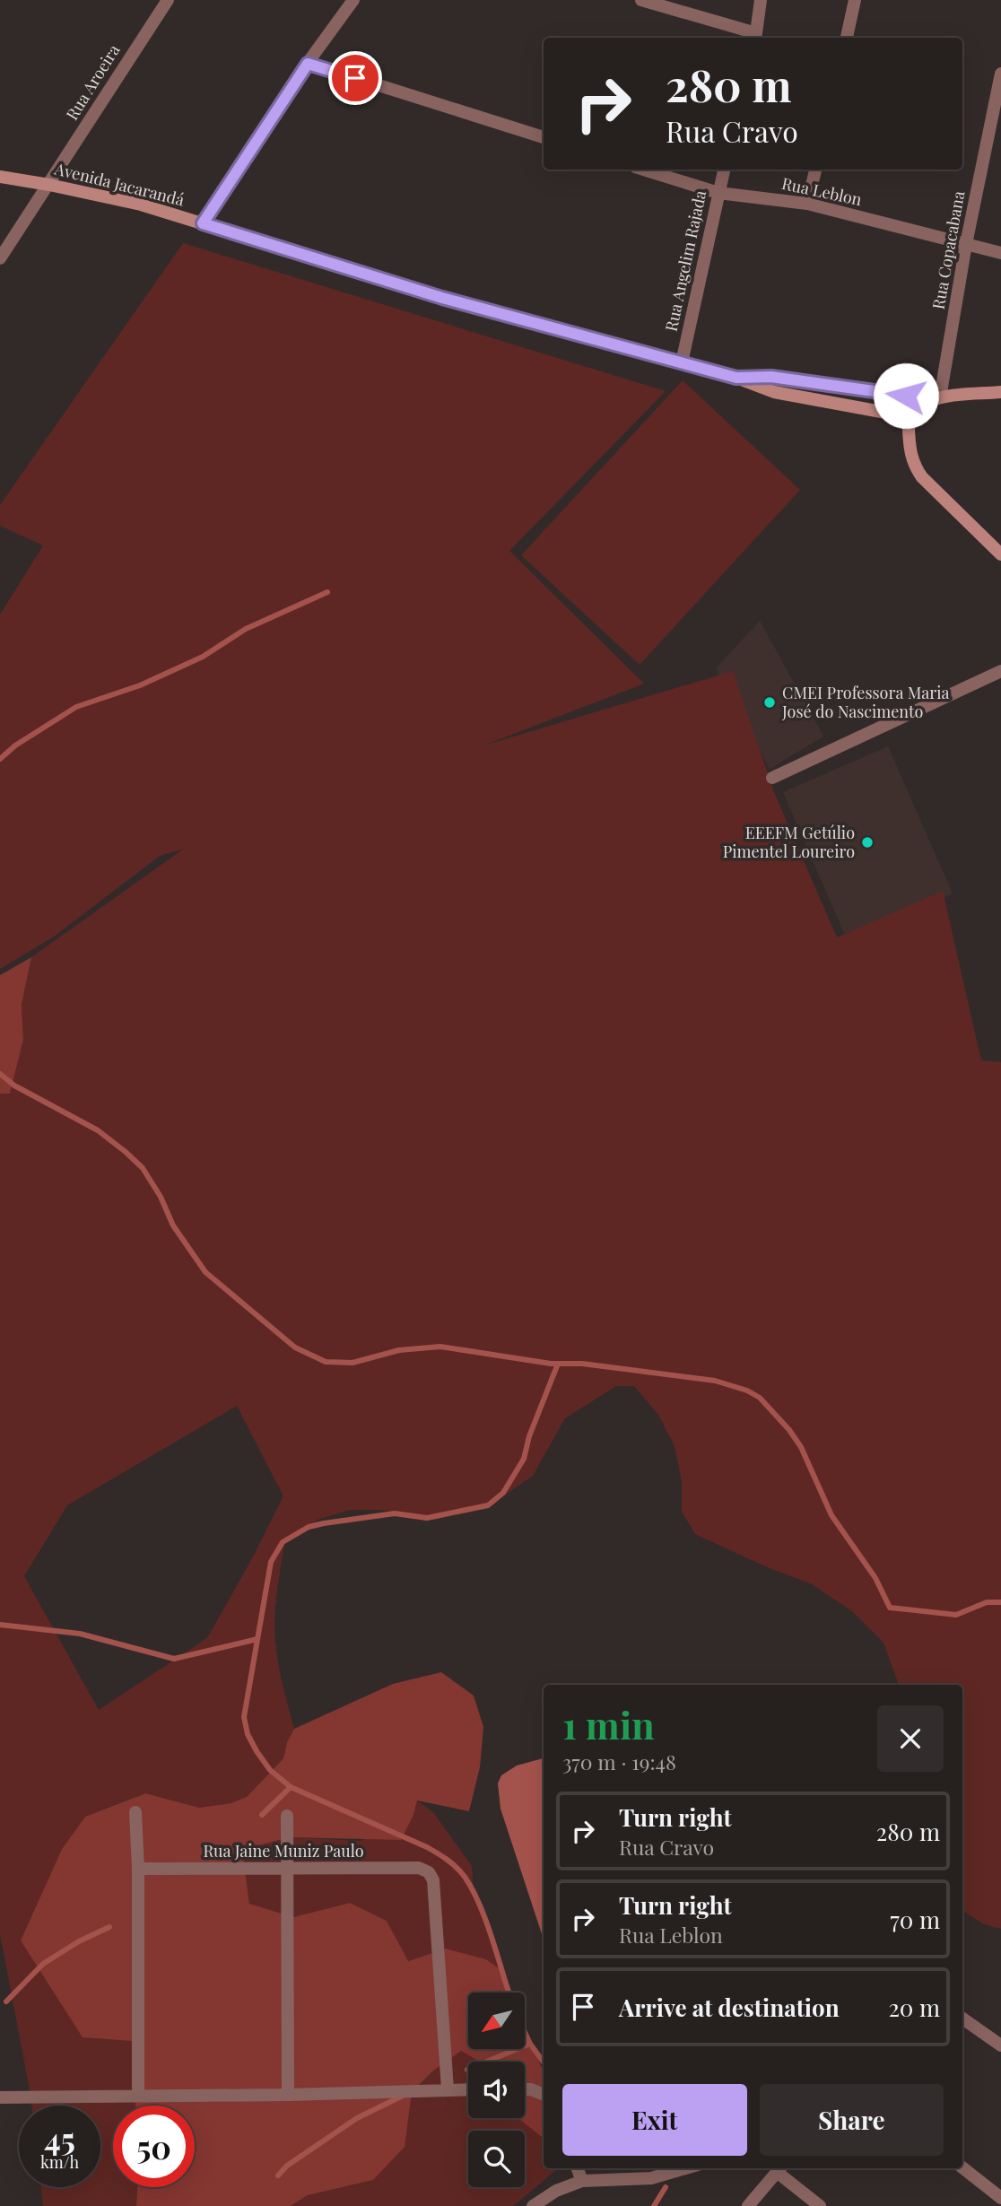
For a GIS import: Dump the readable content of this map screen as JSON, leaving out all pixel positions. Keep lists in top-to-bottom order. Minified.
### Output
{"streets":{"main road":["Avenida Jacarandá"],"street":["Rua Aroeira","Rua Leblon","Rua Copacabana","Rua Angelim Rajada","Rua Jaine Muniz Paulo"]},"crossings":[["Rua Aroeira","Avenida Jacarandá"],["Avenida Jacarandá","Rua Copacabana"],["Avenida Jacarandá","Rua Angelim Rajada"],["Rua Leblon","Rua Copacabana"],["Rua Leblon","Rua Angelim Rajada"]],"places":["CMEI Professora Maria José do Nascimento","EEEFM Getúlio Pimentel Loureiro"],"north":"bottom left","page":{"turn":["280 m","Rua Cravo"],"heading":["1 min","370 m · 19:48"],"list":[{"name":"Turn right","note":"Rua Cravo","value":"280 m"},{"name":"Turn right","note":"Rua Leblon","value":"70 m"},{"name":"Arrive at destination","value":"20 m"}],"buttons":["Exit","Share"],"speed":"45 km/h","limit":"50"}}
